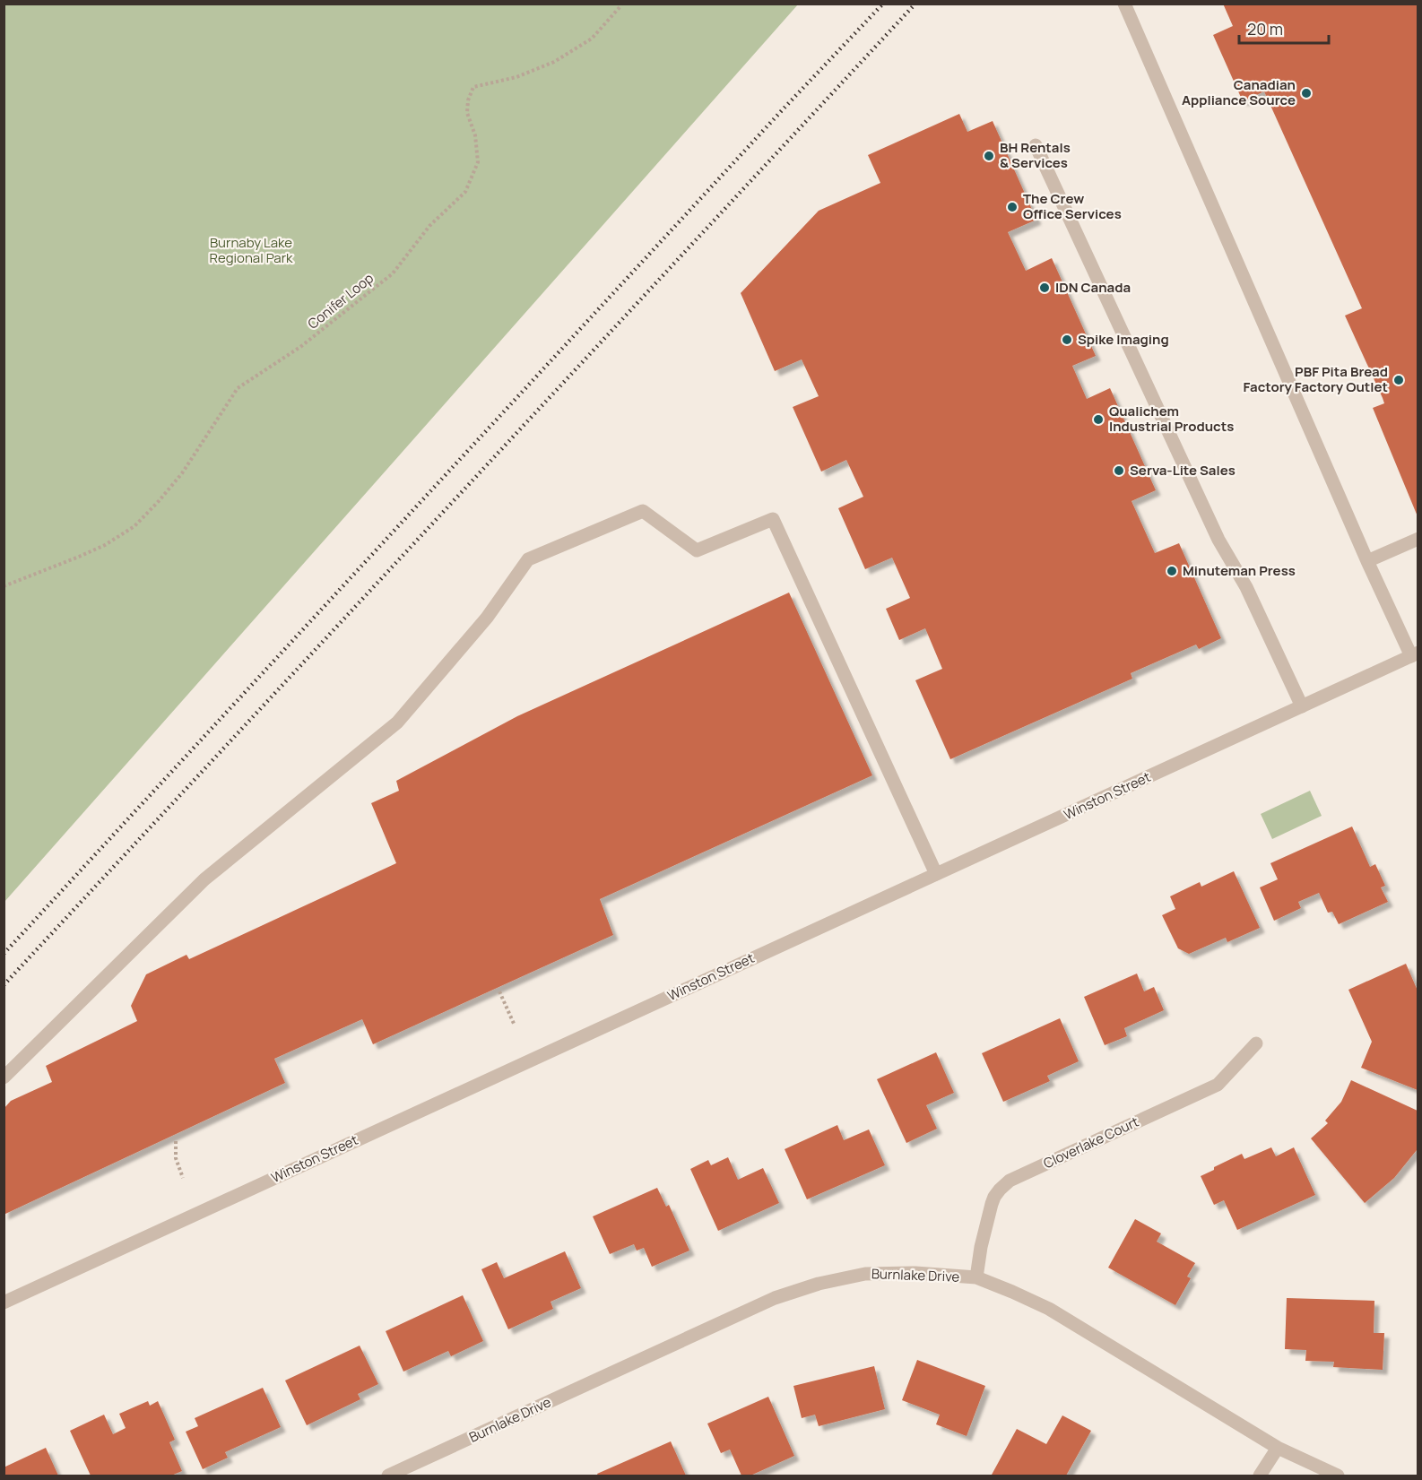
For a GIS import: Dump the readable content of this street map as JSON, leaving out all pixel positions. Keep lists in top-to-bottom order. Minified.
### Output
{"streets":{"street":["Winston Street","Cloverlake Court","Burnlake Drive"],"path":["Conifer Loop"]},"crossings":[["Cloverlake Court","Burnlake Drive"]],"parks":["Burnaby Lake Regional Park"],"places":["Canadian Appliance Source","BH Rentals & Services","The Crew Office Services","IDN Canada","Spike Imaging","PBF Pita Bread Factory Factory Outlet","Qualichem Industrial Products","Serva-Lite Sales","Minuteman Press"],"scale_bar":"20 m"}
